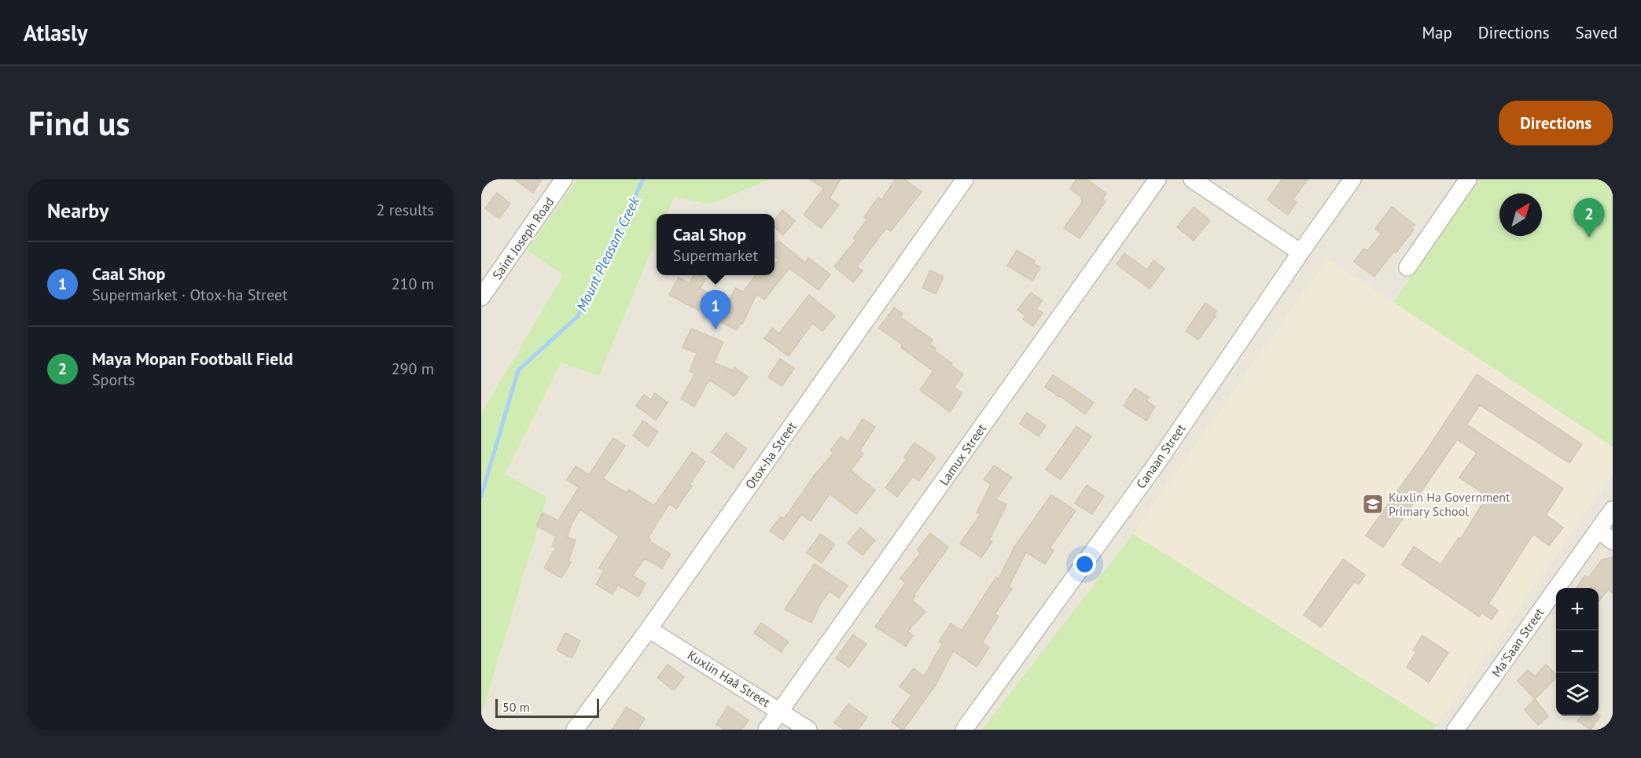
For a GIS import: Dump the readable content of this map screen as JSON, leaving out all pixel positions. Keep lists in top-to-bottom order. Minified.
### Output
{"streets":{"street":["Saint Joseph Road","Lamux Street","Otox-ha Street","Canaan Street","Ma'Saan Street","Kuxlin Haâ Street"]},"crossings":[["Lamux Street","Kuxlin Haâ Street"],["Otox-ha Street","Kuxlin Haâ Street"]],"water":["Mount Pleasant Creek"],"places":{"school or university":["Kuxlin Ha Government Primary School"]},"scale_bar":"50 m","north":"top right","page":{"header":"Atlasly","nav":["Map","Directions","Saved"],"buttons":"Directions","title":"Find us","heading":["Nearby","2 results"],"pins":["2","1"],"popup":["Caal Shop","Supermarket"],"list":[{"mark":"1","name":"Caal Shop","note":"Supermarket · Otox-ha Street","value":"210 m"},{"mark":"2","name":"Maya Mopan Football Field","note":"Sports","value":"290 m"}],"map_buttons":["+","−"],"scale":"50 m"}}
